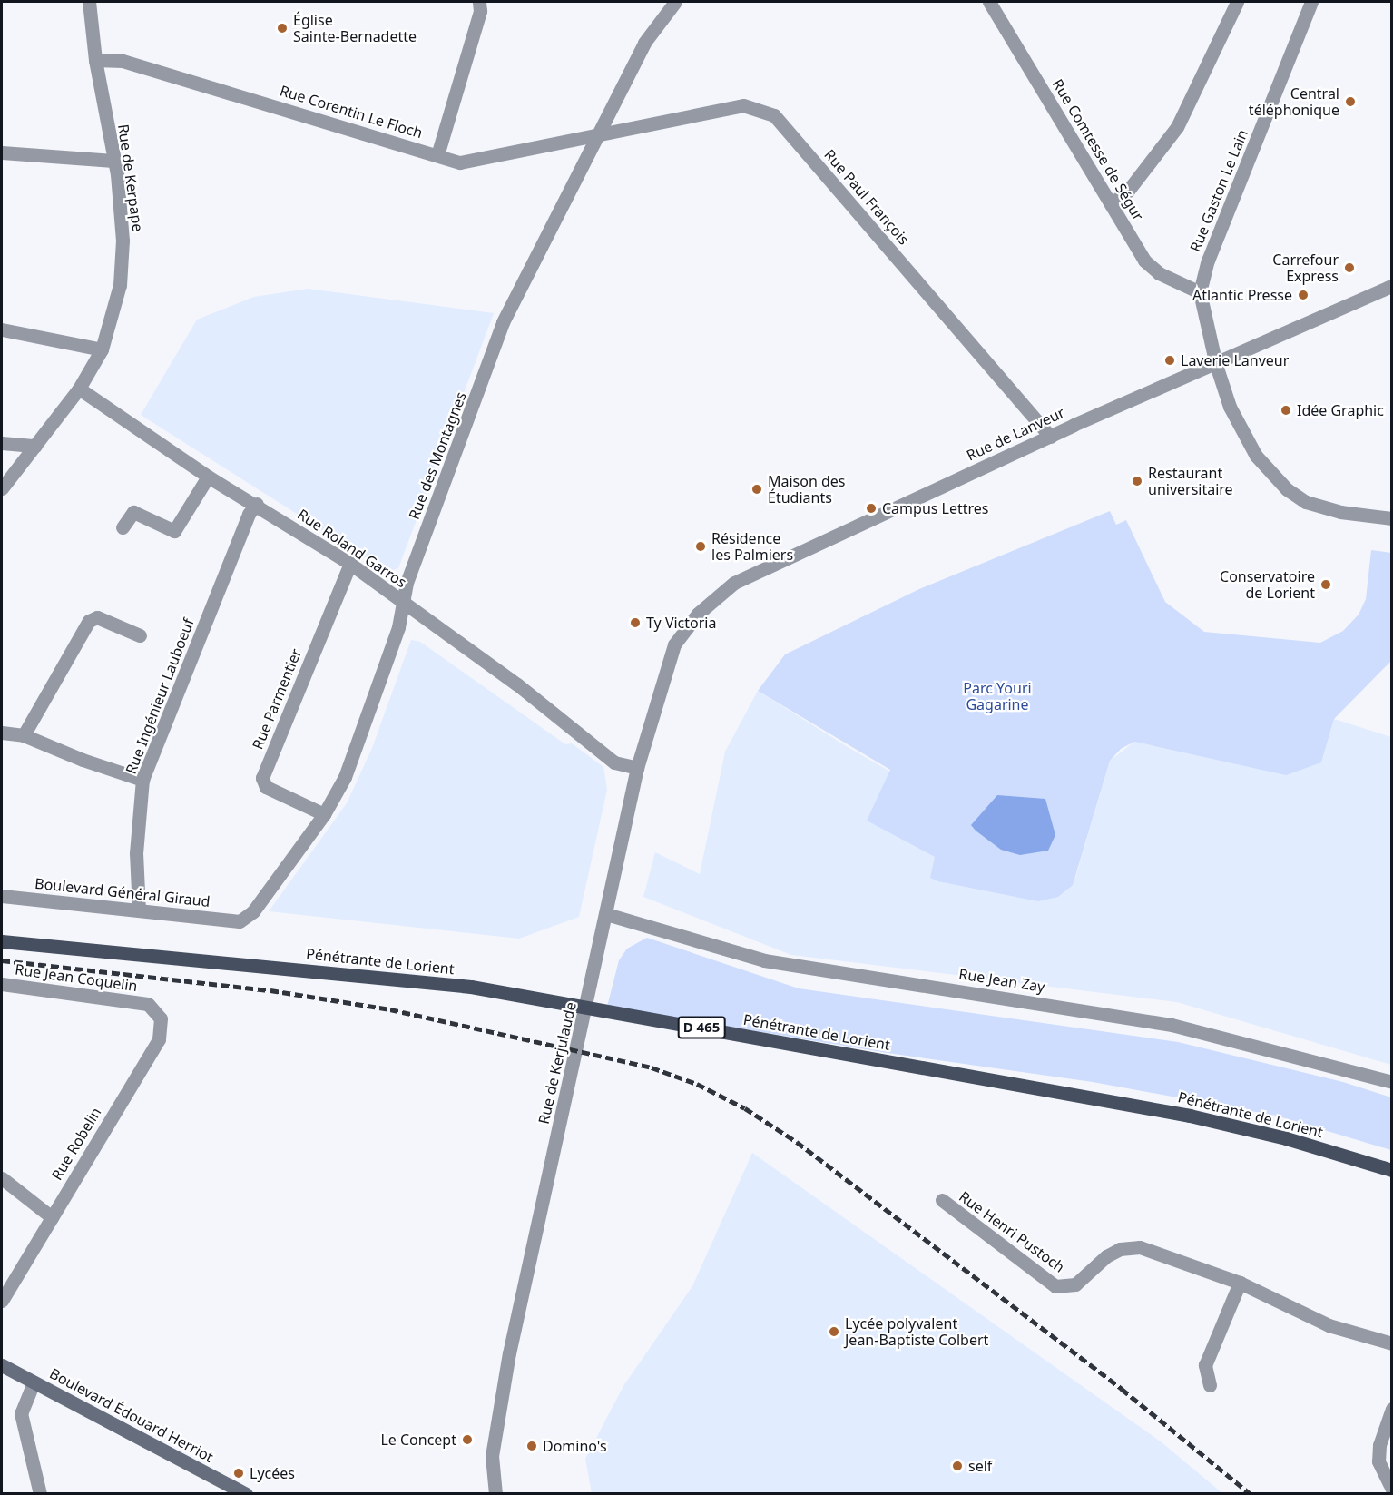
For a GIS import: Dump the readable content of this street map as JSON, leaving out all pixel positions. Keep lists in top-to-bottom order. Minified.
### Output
{"streets":{"main road":["Pénétrante de Lorient","D 465","Boulevard Édouard Herriot"],"street":["Rue Corentin Le Floch","Rue Comtesse de Ségur","Rue de Kerpape","Rue Gaston Le Lain","Rue Paul François","Rue de Lanveur","Rue des Montagnes","Rue Roland Garros","Rue Ingénieur Lauboeuf","Rue Parmentier","Boulevard Général Giraud","Rue Jean Coquelin","Rue Jean Zay","Rue de Kerjulaude","Rue Robelin","Rue Henri Pustoch"]},"crossings":[["Rue Corentin Le Floch","Rue de Kerpape"],["Rue Corentin Le Floch","Rue Paul François"],["Rue Corentin Le Floch","Rue des Montagnes"],["Rue Comtesse de Ségur","Rue Gaston Le Lain"],["Rue de Kerpape","Rue Roland Garros"],["Rue Gaston Le Lain","Rue de Lanveur"],["Rue Paul François","Rue de Lanveur"],["Rue Paul François","Rue des Montagnes"],["Rue de Lanveur","Rue de Kerjulaude"],["Rue des Montagnes","Rue Roland Garros"],["Rue des Montagnes","Rue Parmentier"],["Rue des Montagnes","Boulevard Général Giraud"],["Rue Roland Garros","Rue Ingénieur Lauboeuf"],["Rue Roland Garros","Rue Parmentier"],["Rue Roland Garros","Rue de Kerjulaude"],["Rue Ingénieur Lauboeuf","Boulevard Général Giraud"],["Rue Jean Coquelin","Rue Robelin"],["Rue Jean Zay","Rue de Kerjulaude"]],"parks":["Parc Youri Gagarine"],"places":["Église Sainte-Bernadette","Central téléphonique","Carrefour Express","Atlantic Presse","Laverie Lanveur","Idée Graphic","Restaurant universitaire","Maison des Étudiants","Campus Lettres","Résidence les Palmiers","Conservatoire de Lorient","Ty Victoria","Lycée polyvalent Jean-Baptiste Colbert","Le Concept","Domino's","self","Lycées"]}
